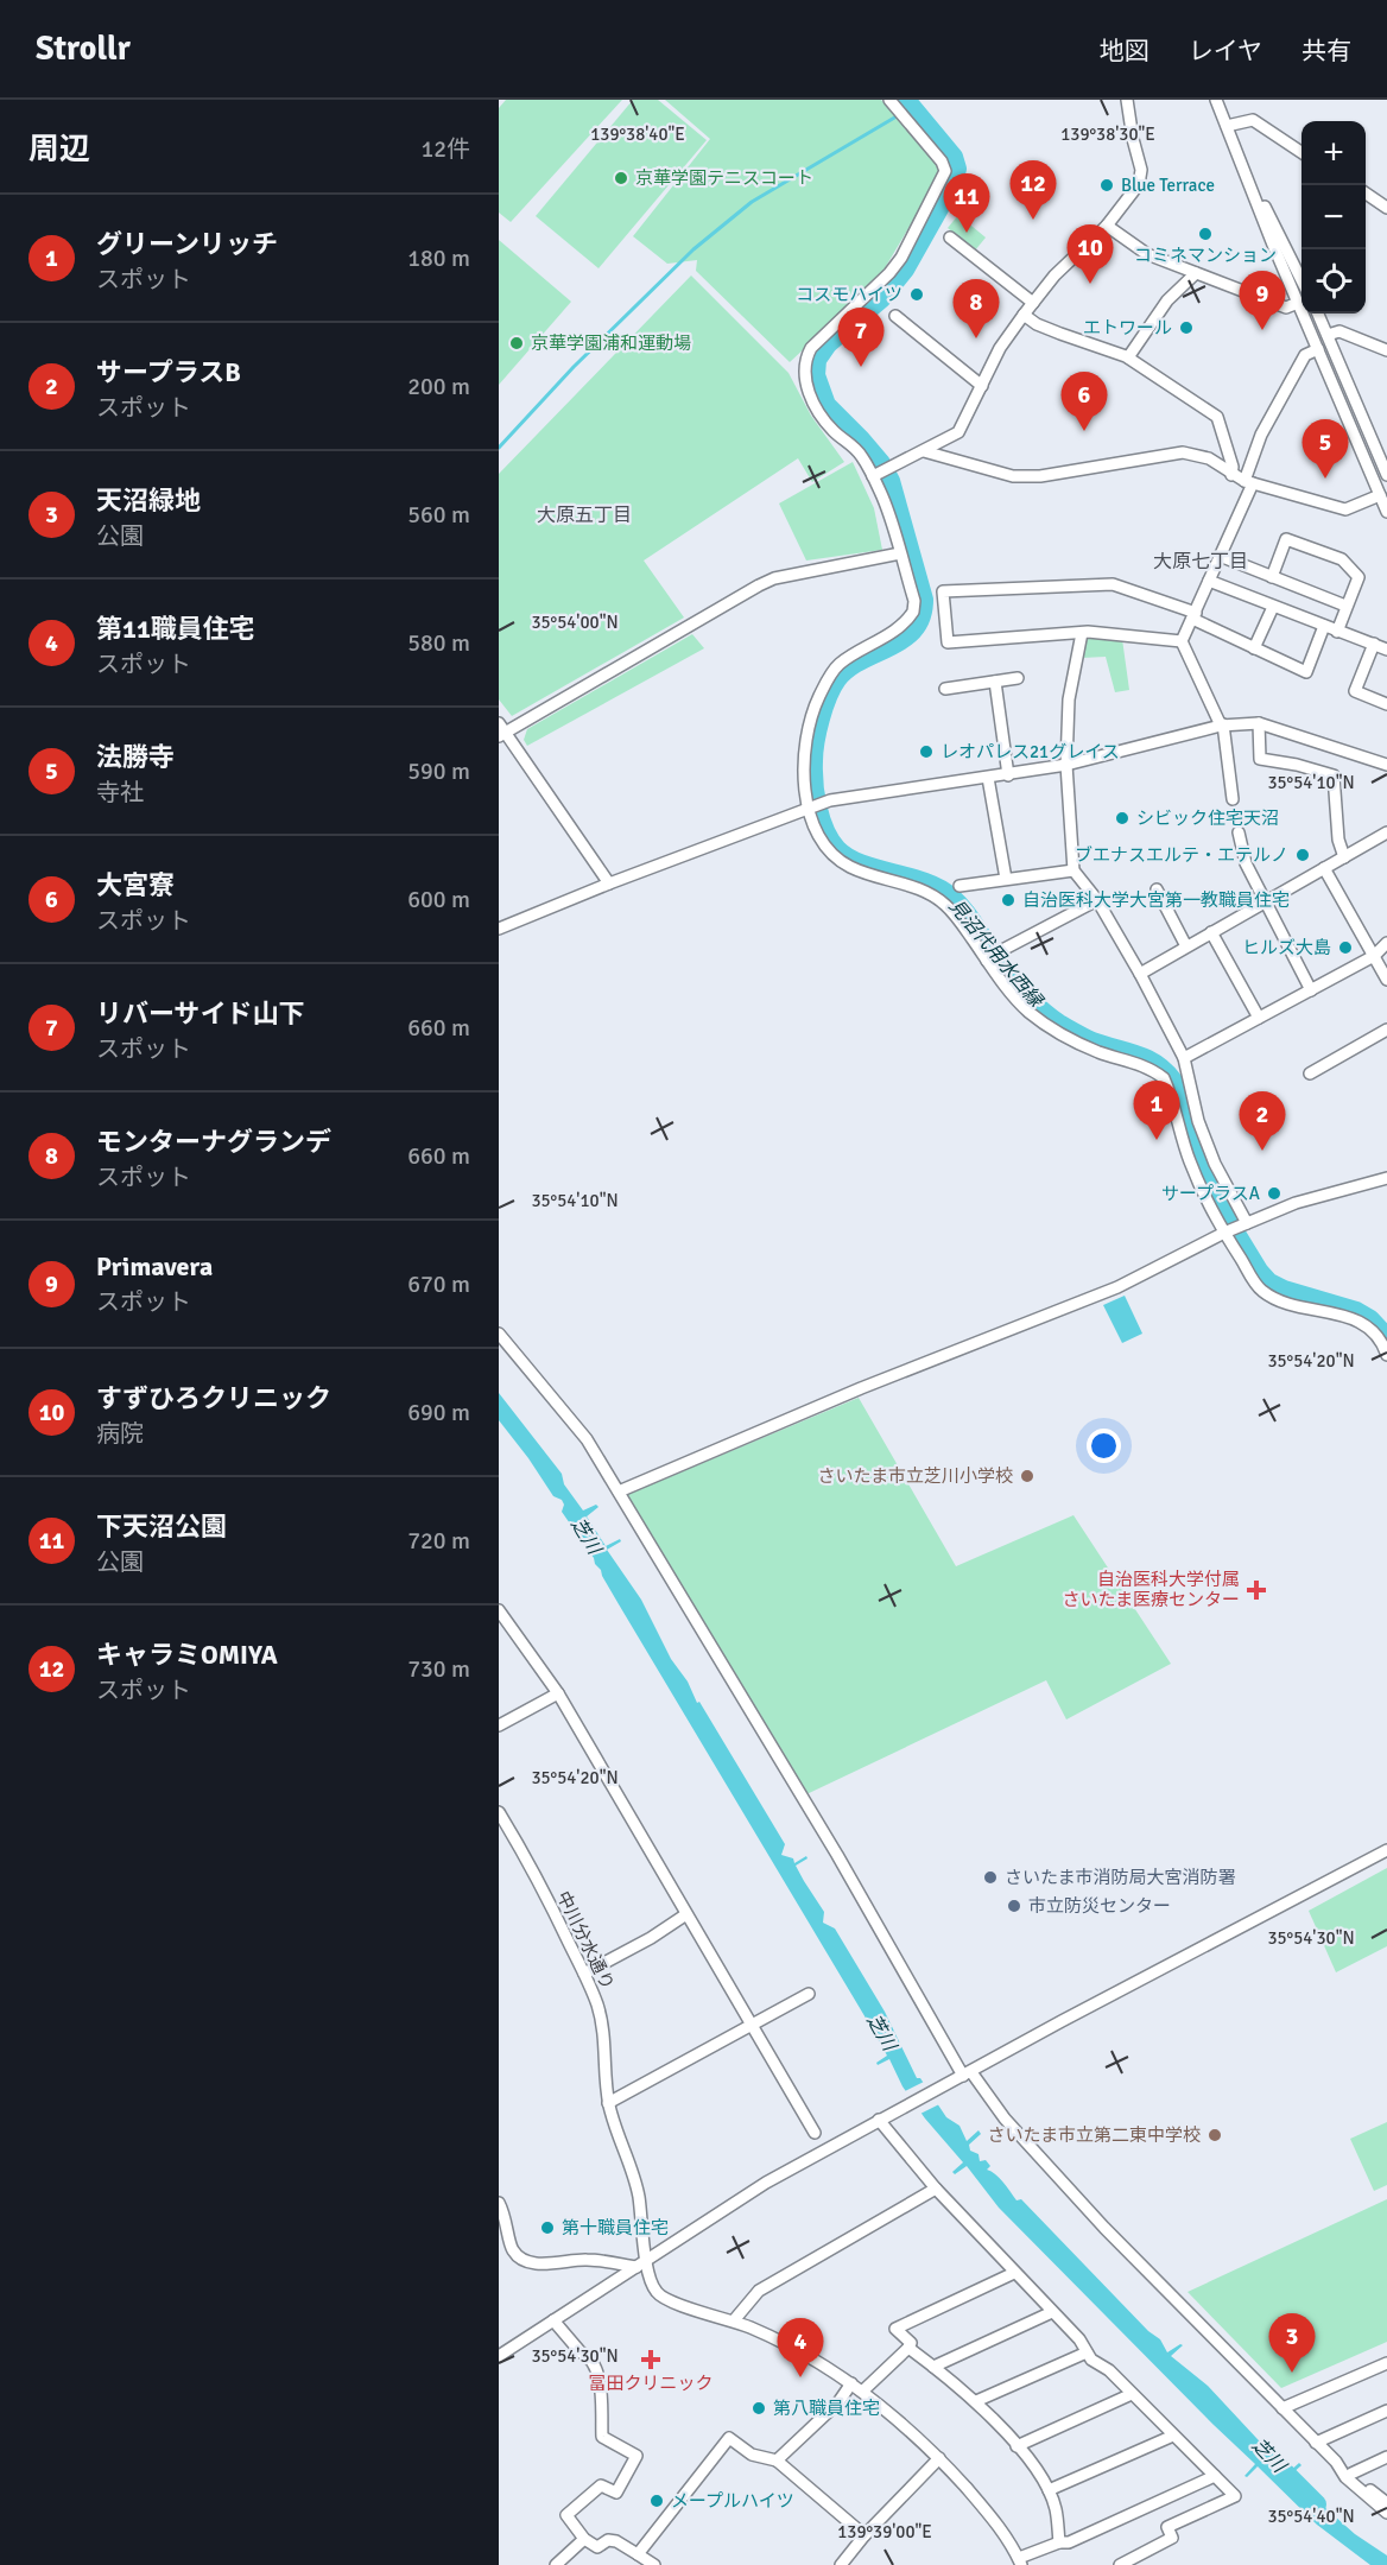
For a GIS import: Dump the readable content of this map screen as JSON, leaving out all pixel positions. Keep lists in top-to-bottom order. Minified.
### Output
{"streets":{"street":["中川分水通り"]},"districts":["大原五丁目","大原七丁目"],"water":["見沼代用水西縁","芝川"],"places":{"other":["京華学園テニスコート","Blue Terrace","コミネマンション","コスモハイツ","エトワール","京華学園浦和運動場","レオパレス21グレイス","シビック住宅天沼","ブエナスエルテ・エテルノ","自治医科大学大宮第一教職員住宅","ヒルズ大島","サープラスA","さいたま市立芝川小学校","さいたま市消防局大宮消防署","市立防災センター","さいたま市立第二東中学校","第十職員住宅","第八職員住宅","メープルハイツ"],"health":["自治医科大学付属 さいたま医療センター","冨田クリニック"]},"page":{"header":"Strollr","nav":["地図","レイヤ","共有"],"heading":["周辺","12件"],"map_buttons":["+","−"],"pins":["12","11","10","9","8","7","6","5","1","2","3","4"],"list":[{"mark":"1","name":"グリーンリッチ","note":"スポット","value":"180 m"},{"mark":"2","name":"サープラスB","note":"スポット","value":"200 m"},{"mark":"3","name":"天沼緑地","note":"公園","value":"560 m"},{"mark":"4","name":"第11職員住宅","note":"スポット","value":"580 m"},{"mark":"5","name":"法勝寺","note":"寺社","value":"590 m"},{"mark":"6","name":"大宮寮","note":"スポット","value":"600 m"},{"mark":"7","name":"リバーサイド山下","note":"スポット","value":"660 m"},{"mark":"8","name":"モンターナグランデ","note":"スポット","value":"660 m"},{"mark":"9","name":"Primavera","note":"スポット","value":"670 m"},{"mark":"10","name":"すずひろクリニック","note":"病院","value":"690 m"},{"mark":"11","name":"下天沼公園","note":"公園","value":"720 m"},{"mark":"12","name":"キャラミOMIYA","note":"スポット","value":"730 m"}]},"coordinates":["139°38'30\"E","139°38'40\"E","35°54'00\"N","35°54'10\"N","35°54'20\"N","35°54'30\"N","35°54'40\"N","139°39'00\"E"]}
